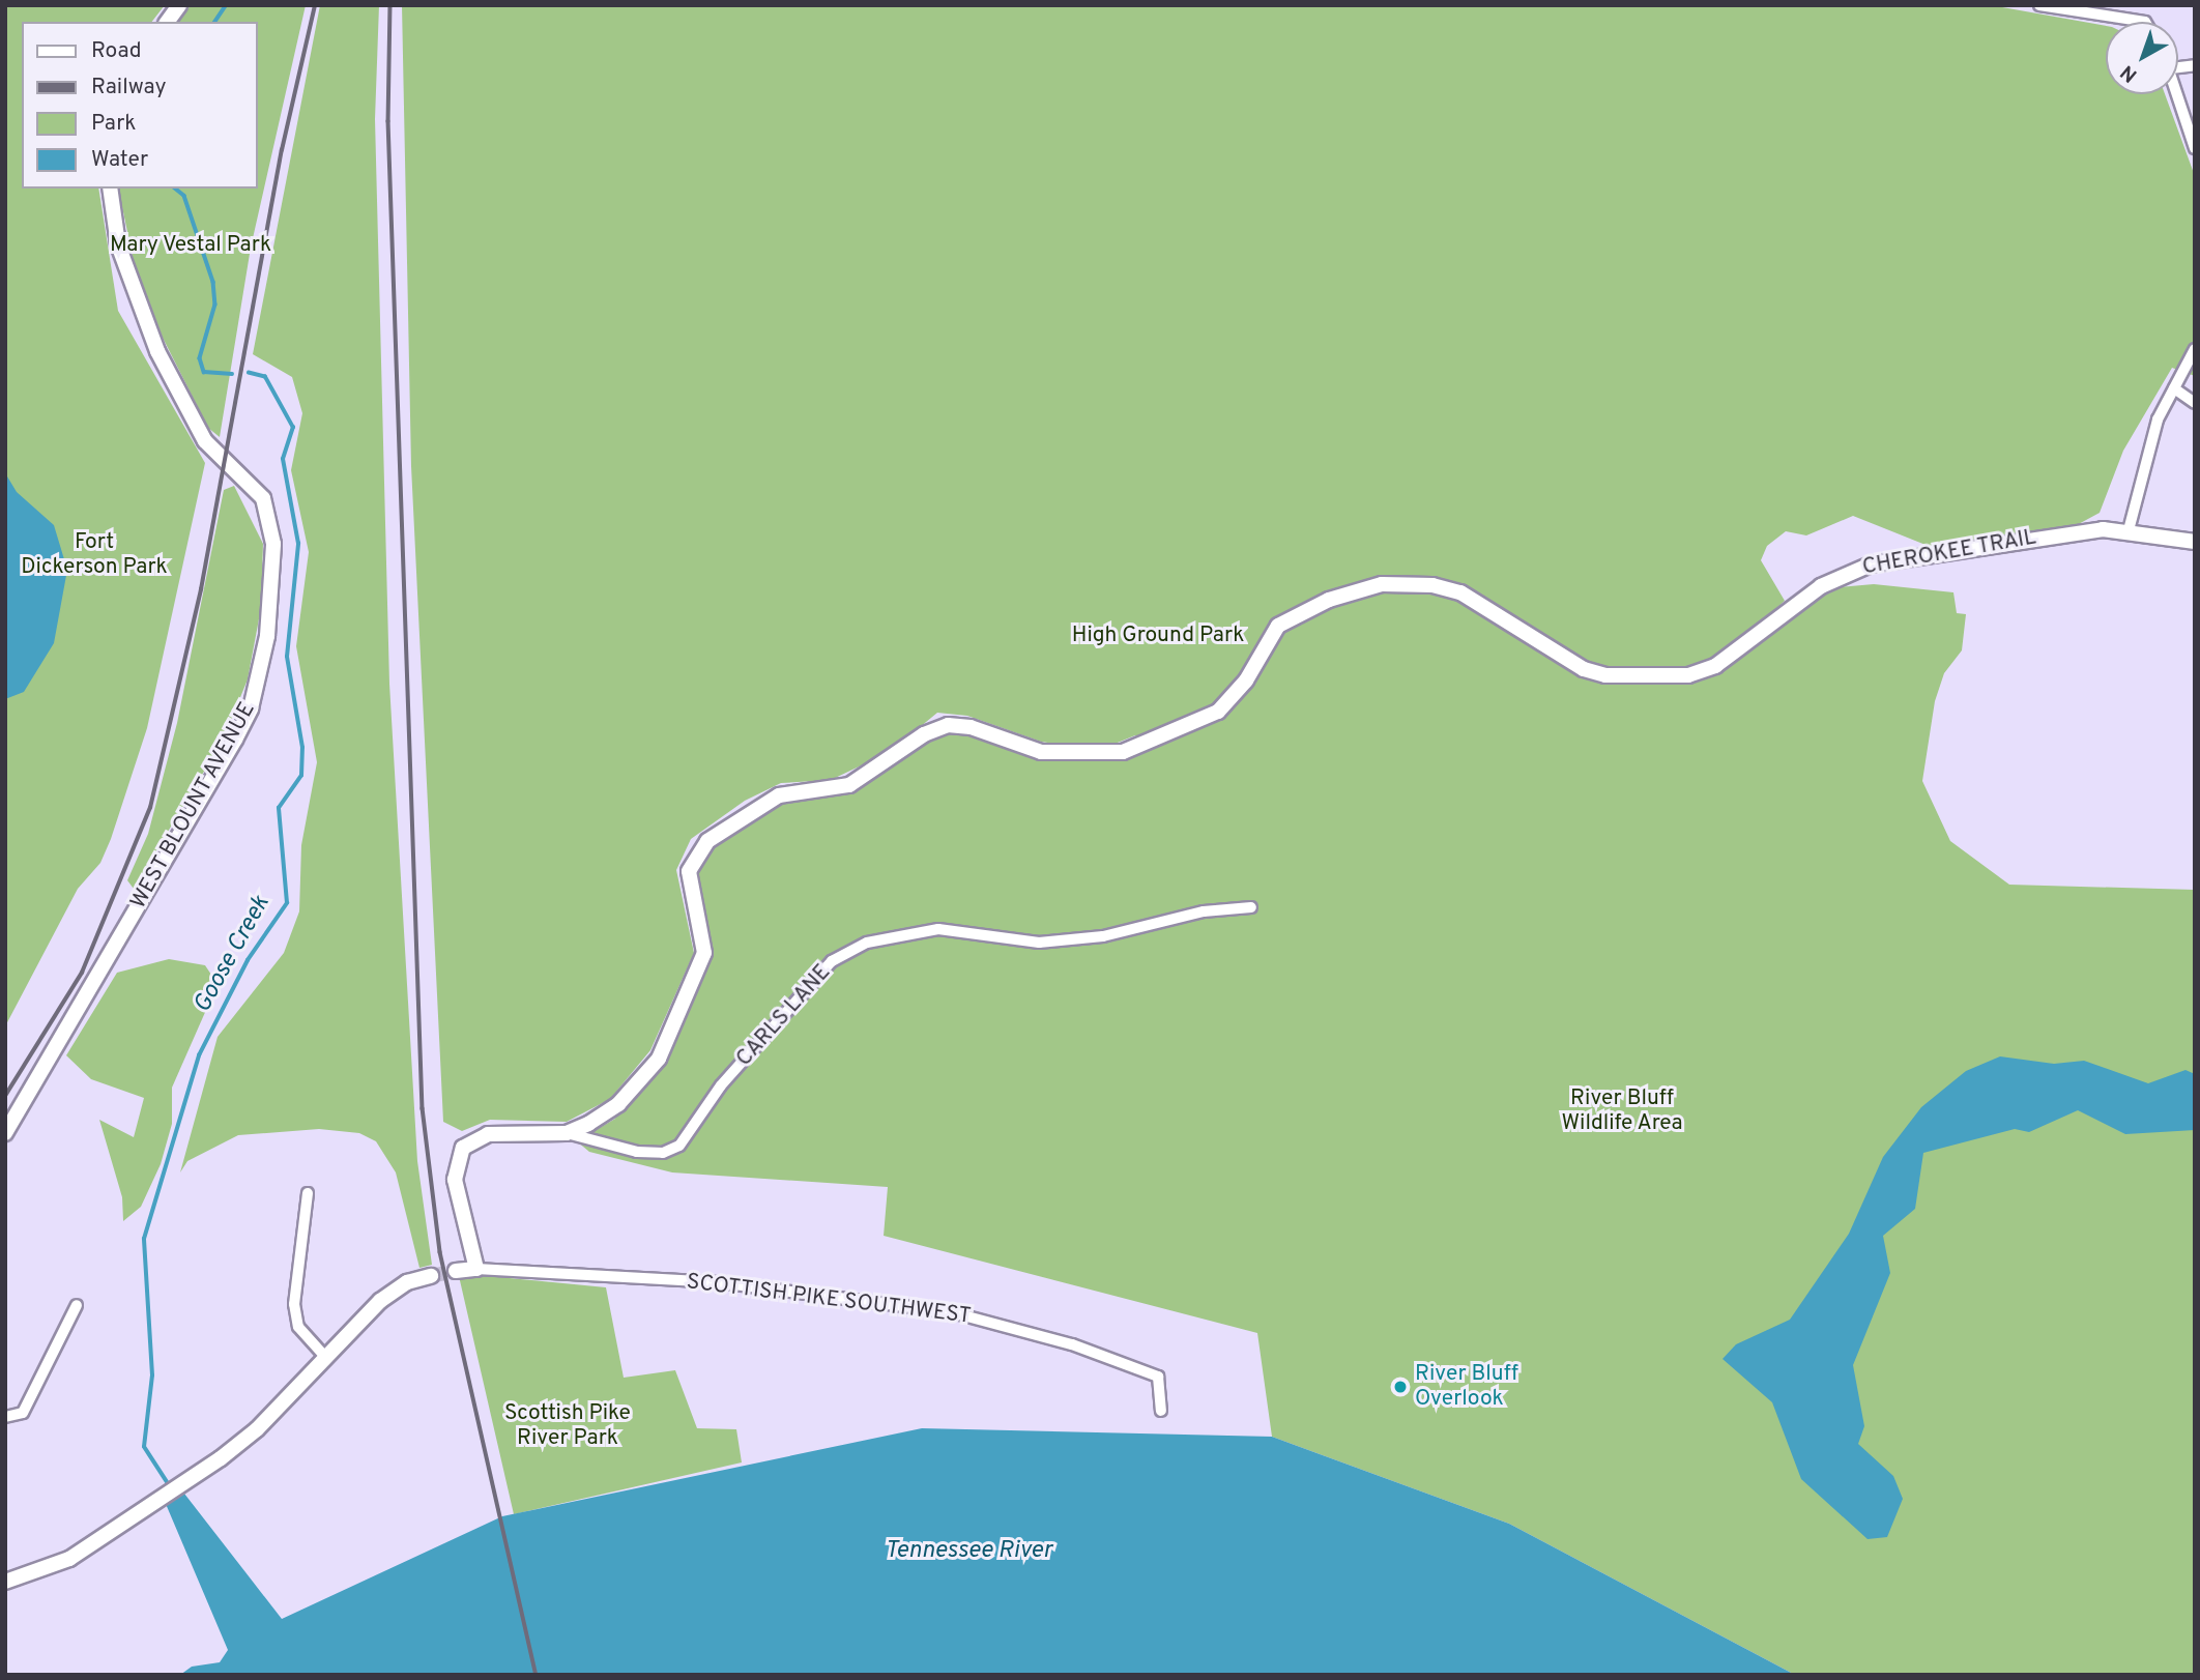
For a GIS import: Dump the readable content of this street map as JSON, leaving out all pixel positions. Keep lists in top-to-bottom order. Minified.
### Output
{"streets":{"street":["CHEROKEE TRAIL","WEST BLOUNT AVENUE","CARLS LANE","SCOTTISH PIKE SOUTHWEST"]},"crossings":[["CHEROKEE TRAIL","CARLS LANE"],["CHEROKEE TRAIL","SCOTTISH PIKE SOUTHWEST"]],"water":["Goose Creek","Tennessee River"],"parks":["Mary Vestal Park","Fort Dickerson Park","High Ground Park","River Bluff Wildlife Area","Scottish Pike River Park"],"places":["River Bluff Overlook"],"legend":["Road","Railway","Park","Water"],"north":"bottom left"}
